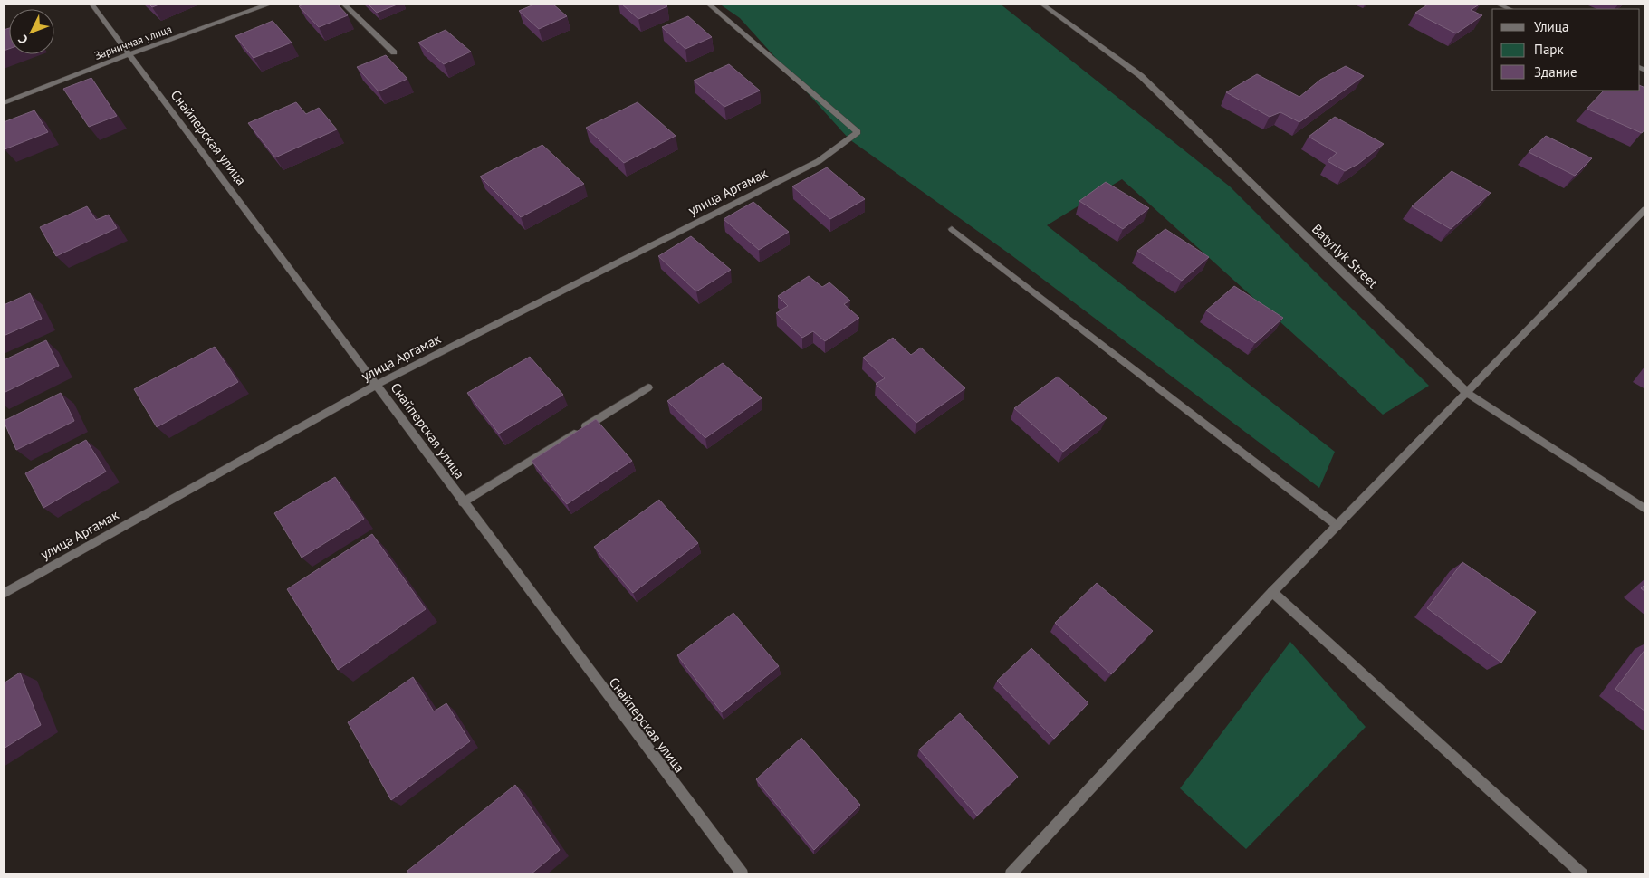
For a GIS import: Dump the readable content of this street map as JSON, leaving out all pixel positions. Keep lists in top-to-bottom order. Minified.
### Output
{"streets":{"street":["Зарничная улица","Снайперская улица","улица Аргамак","Batyrlyk Street"]},"crossings":[["Зарничная улица","Снайперская улица"],["Снайперская улица","улица Аргамак"]],"legend":["Улица","Парк","Здание"],"north":"bottom left"}
